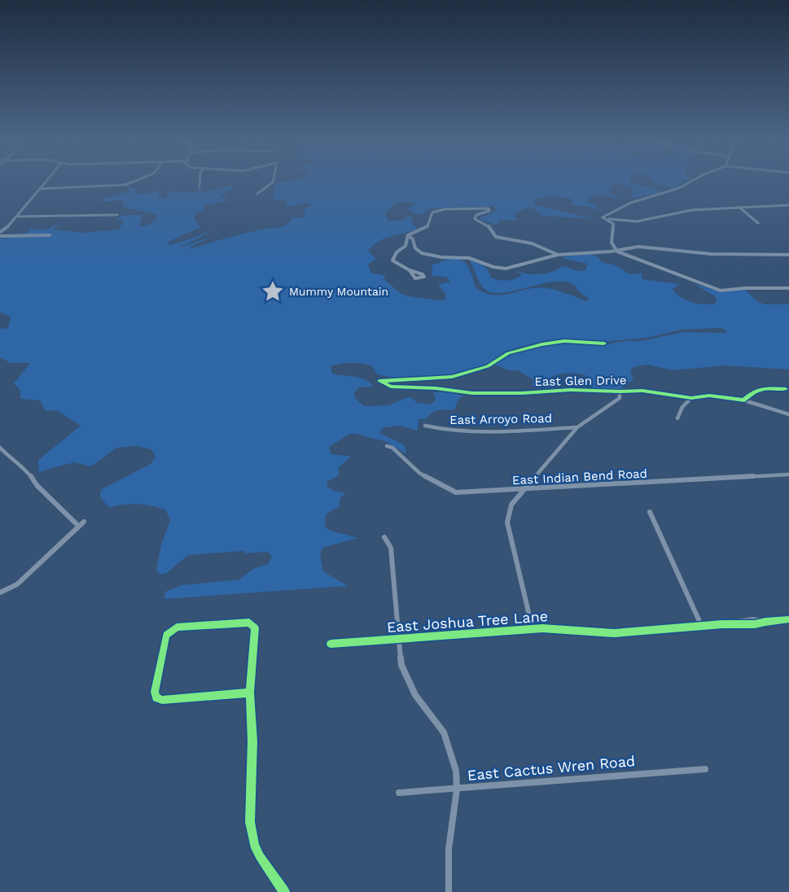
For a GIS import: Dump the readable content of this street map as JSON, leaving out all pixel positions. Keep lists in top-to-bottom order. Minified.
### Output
{"streets":{"street":["East Glen Drive","East Arroyo Road","East Indian Bend Road","East Joshua Tree Lane","East Cactus Wren Road"]},"places":{"place":["Mummy Mountain"]}}
